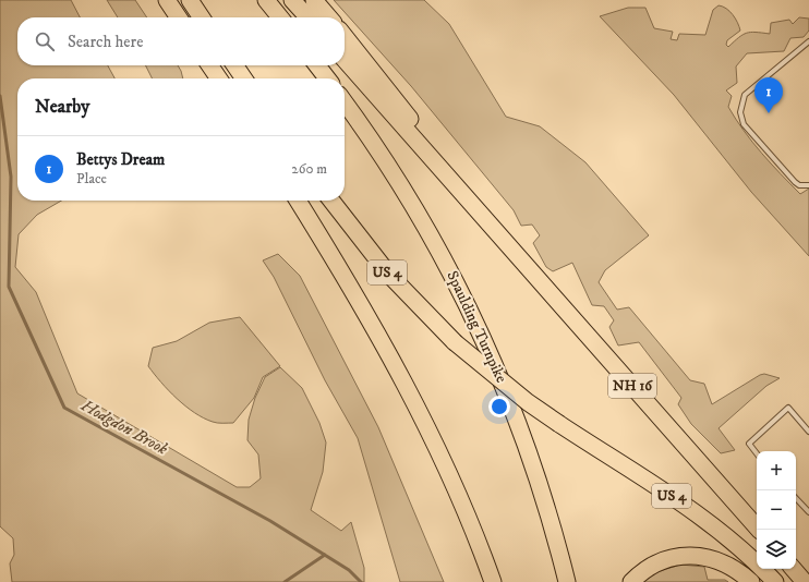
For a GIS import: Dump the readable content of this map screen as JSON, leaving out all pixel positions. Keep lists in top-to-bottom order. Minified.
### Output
{"streets":{"highway":["US 4","Spaulding Turnpike","NH 16"]},"water":["Hodgdon Brook"],"page":{"search":"Search here","pins":"1","heading":"Nearby","list":[{"mark":"1","name":"Bettys Dream","note":"Place","value":"260 m"}],"map_buttons":["+","−"]}}
